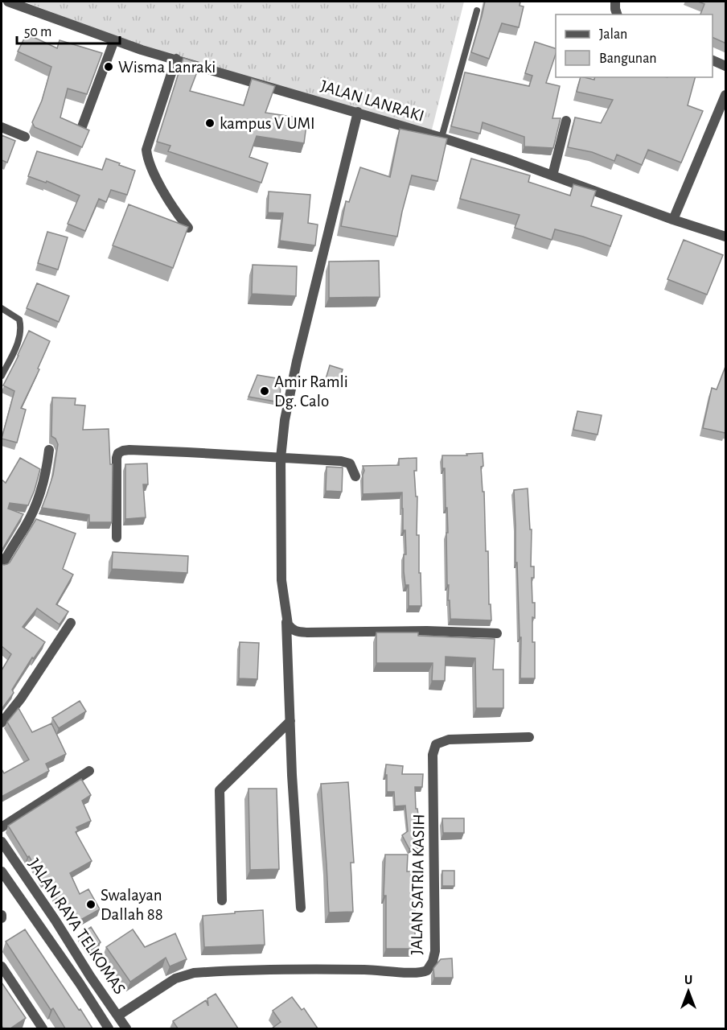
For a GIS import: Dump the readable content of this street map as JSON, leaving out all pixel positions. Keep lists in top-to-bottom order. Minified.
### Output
{"streets":{"street":["JALAN LANRAKI","JALAN SATRIA KASIH","JALAN RAYA TELKOMAS"]},"crossings":[["JALAN SATRIA KASIH","JALAN RAYA TELKOMAS"]],"places":["Wisma Lanraki","kampus V UMI","Amir Ramli Dg. Calo","Swalayan Dallah 88"],"legend":["Jalan","Bangunan"],"scale_bar":"50 m","north":"top"}
